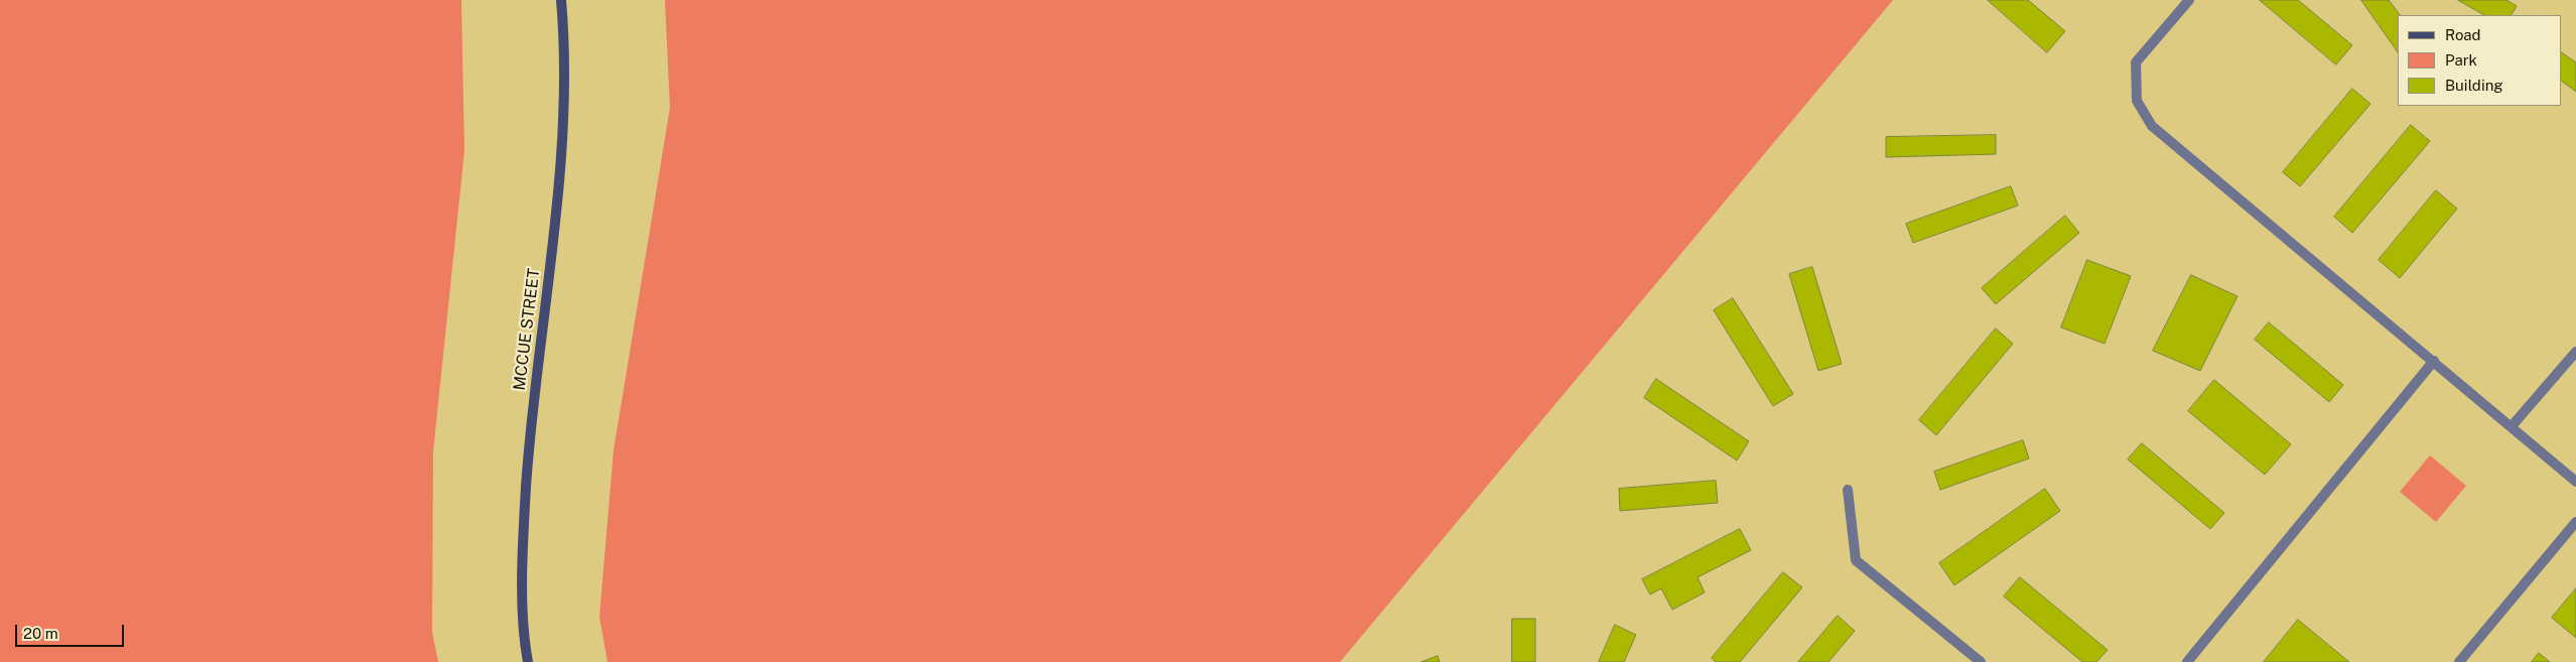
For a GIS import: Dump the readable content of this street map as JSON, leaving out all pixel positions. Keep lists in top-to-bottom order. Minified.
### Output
{"streets":{"main road":["MCCUE STREET"]},"legend":["Road","Park","Building"],"scale_bar":"20 m"}
